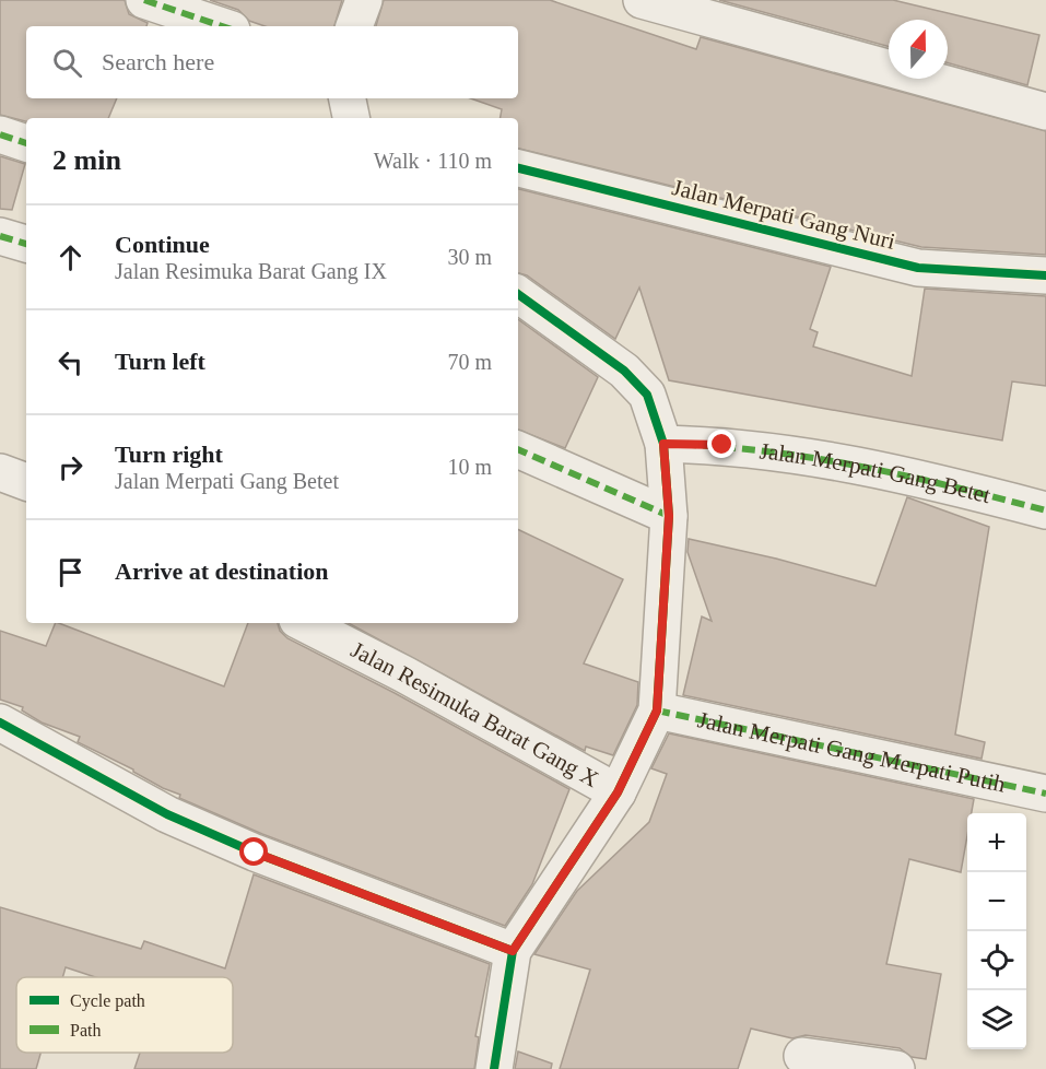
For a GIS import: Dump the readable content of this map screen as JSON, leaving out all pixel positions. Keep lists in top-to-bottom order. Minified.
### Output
{"streets":{"street":["Jalan Merpati Gang Nuri","Jalan Merpati Gang Betet","Jalan Resimuka Barat Gang X","Jalan Merpati Gang Merpati Putih"]},"legend":["Cycle path","Path"],"north":"top","page":{"search":"Search here","heading":["2 min","Walk · 110 m"],"list":[["Continue","Jalan Resimuka Barat Gang IX","30 m"],["Turn left","70 m"],["Turn right","Jalan Merpati Gang Betet","10 m"],"Arrive at destination"],"map_buttons":["+","−"]}}
